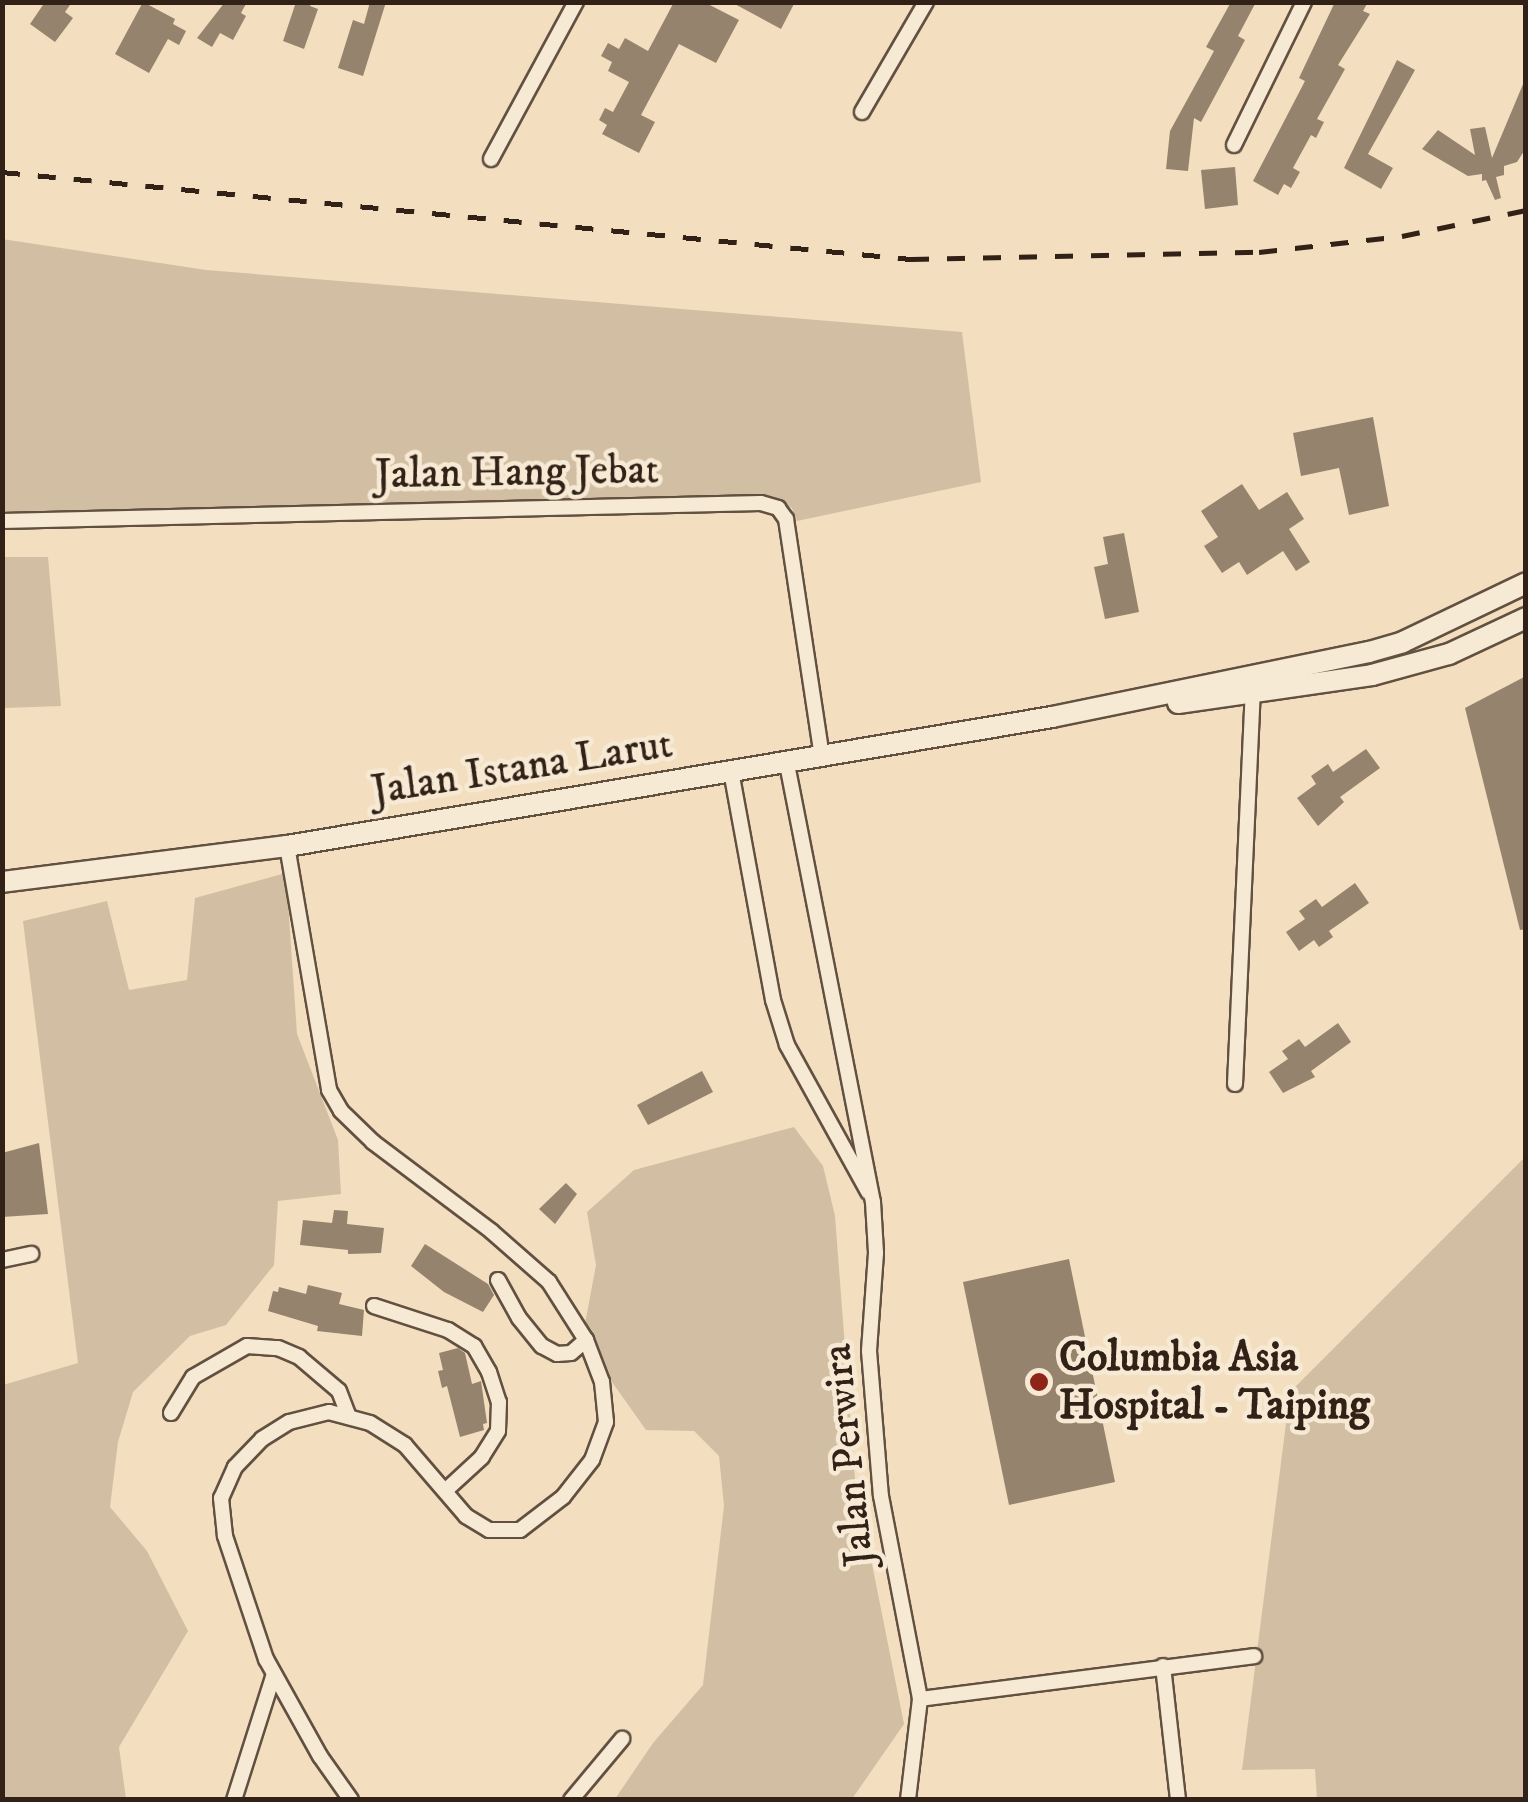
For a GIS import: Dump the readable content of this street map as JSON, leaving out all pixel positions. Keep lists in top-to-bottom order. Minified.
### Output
{"streets":{"main road":["Jalan Istana Larut"],"street":["Jalan Hang Jebat","Jalan Perwira"]},"crossings":[["Jalan Hang Jebat","Jalan Istana Larut"],["Jalan Istana Larut","Jalan Perwira"]],"places":["Columbia Asia Hospital - Taiping"]}
